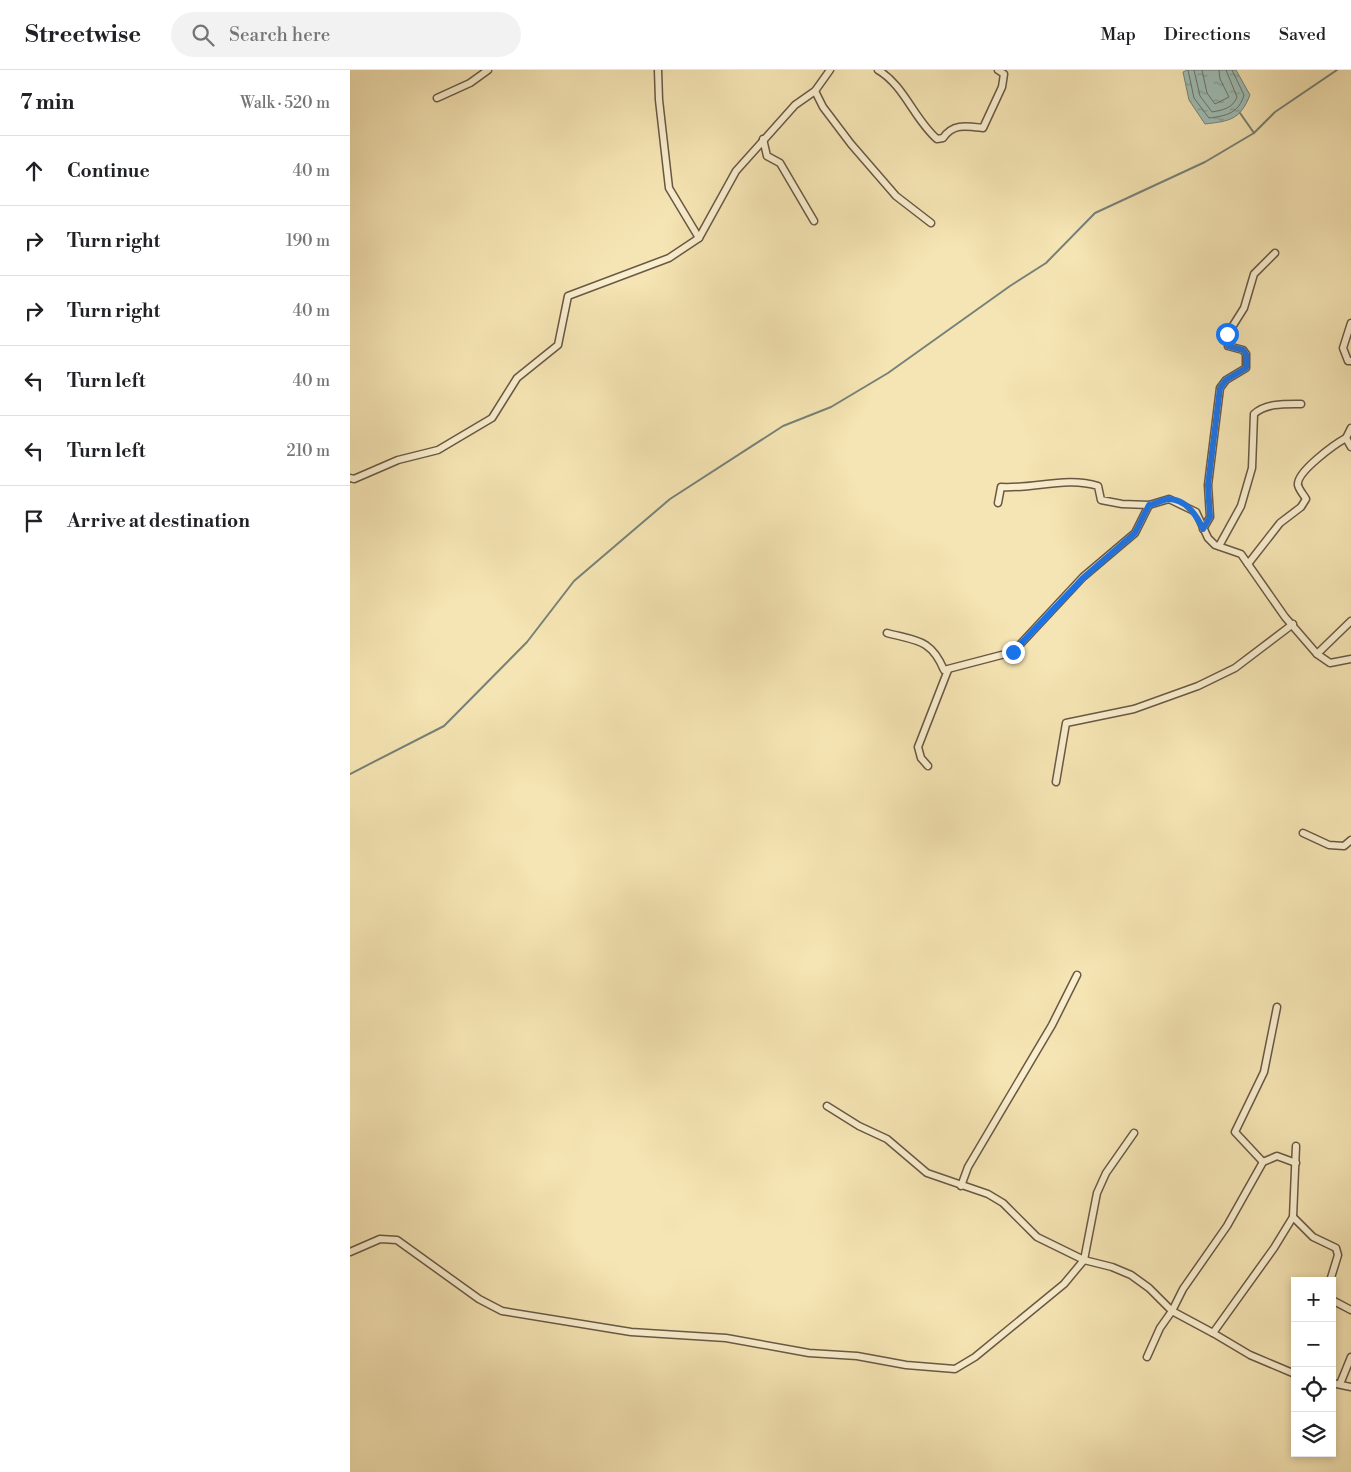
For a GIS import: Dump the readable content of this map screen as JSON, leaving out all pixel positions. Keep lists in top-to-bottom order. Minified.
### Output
{"page":{"header":"Streetwise","search":"Search here","nav":["Map","Directions","Saved"],"heading":["7 min","Walk · 520 m"],"list":[["Continue","40 m"],["Turn right","190 m"],["Turn right","40 m"],["Turn left","40 m"],["Turn left","210 m"],"Arrive at destination"],"map_buttons":["+","−"]}}
